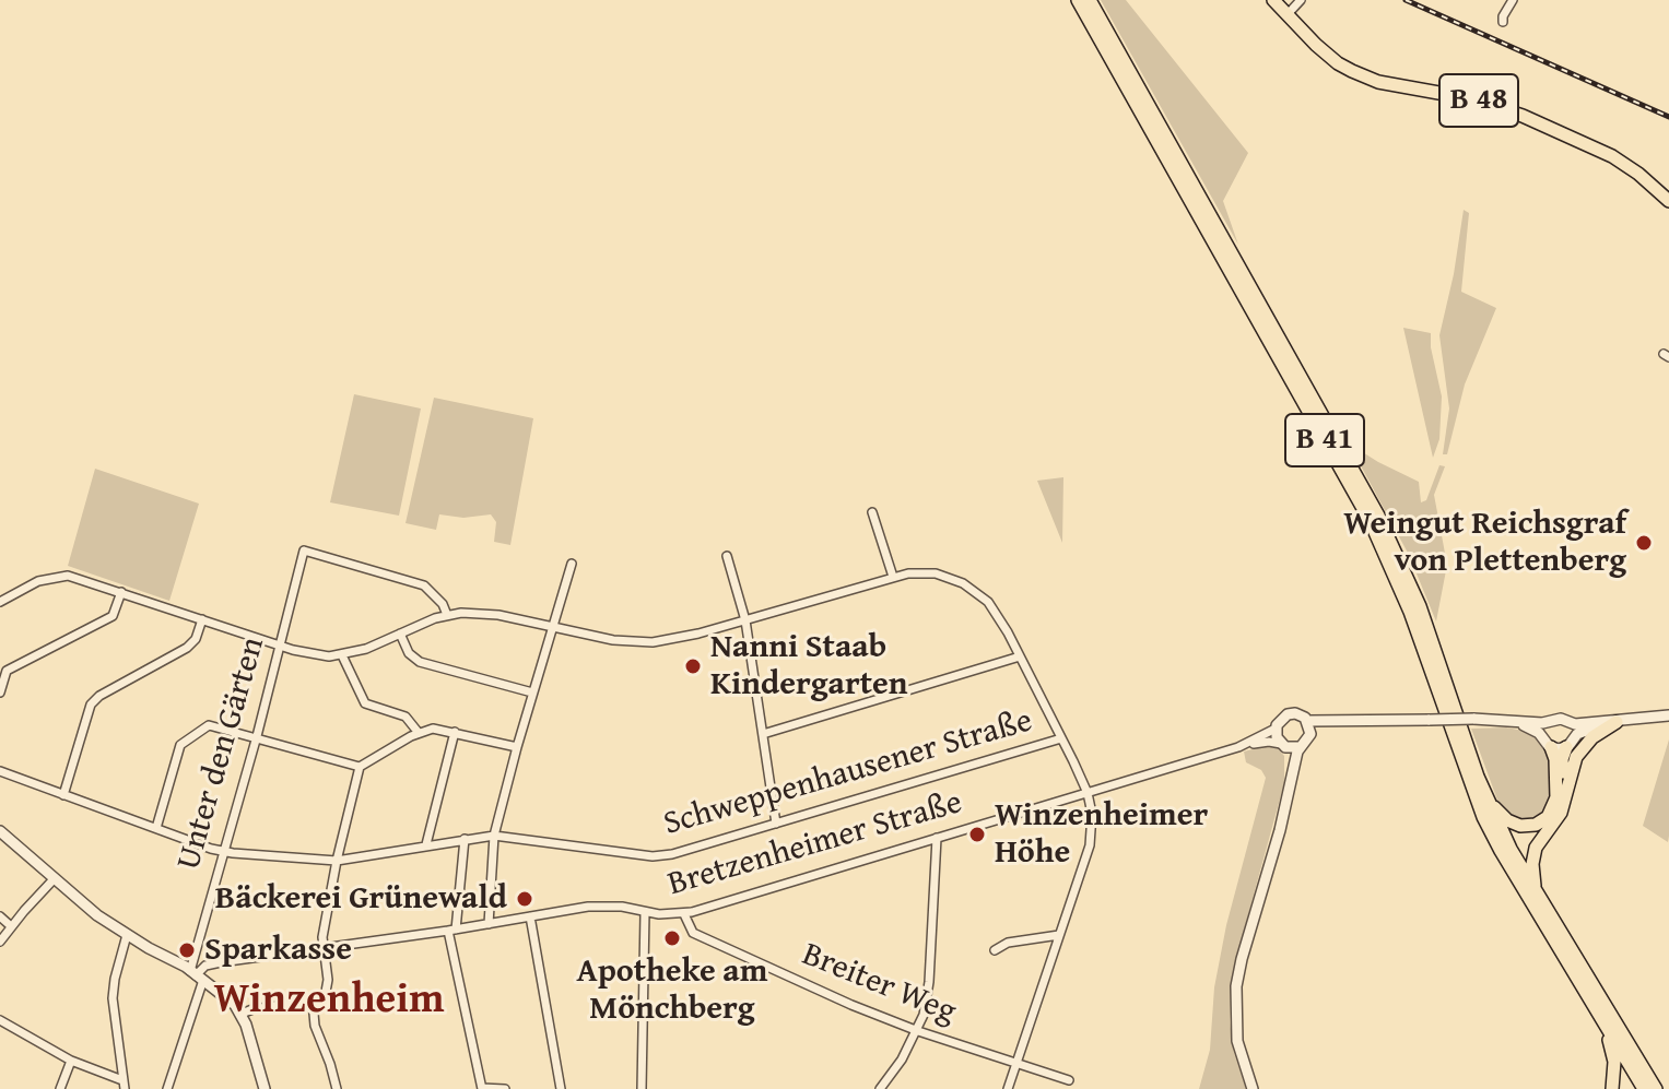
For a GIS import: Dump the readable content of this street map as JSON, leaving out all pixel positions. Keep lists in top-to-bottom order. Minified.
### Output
{"streets":{"main road":["B 48","B 41"],"street":["Unter den Gärten","Schweppenhausener Straße","Bretzenheimer Straße","Breiter Weg"]},"crossings":[["Unter den Gärten","Schweppenhausener Straße"],["Unter den Gärten","Bretzenheimer Straße"],["Bretzenheimer Straße","Breiter Weg"]],"districts":["Winzenheim"],"places":["Weingut Reichsgraf von Plettenberg","Nanni Staab Kindergarten","Winzenheimer Höhe","Bäckerei Grünewald","Apotheke am Mönchberg","Sparkasse"]}
